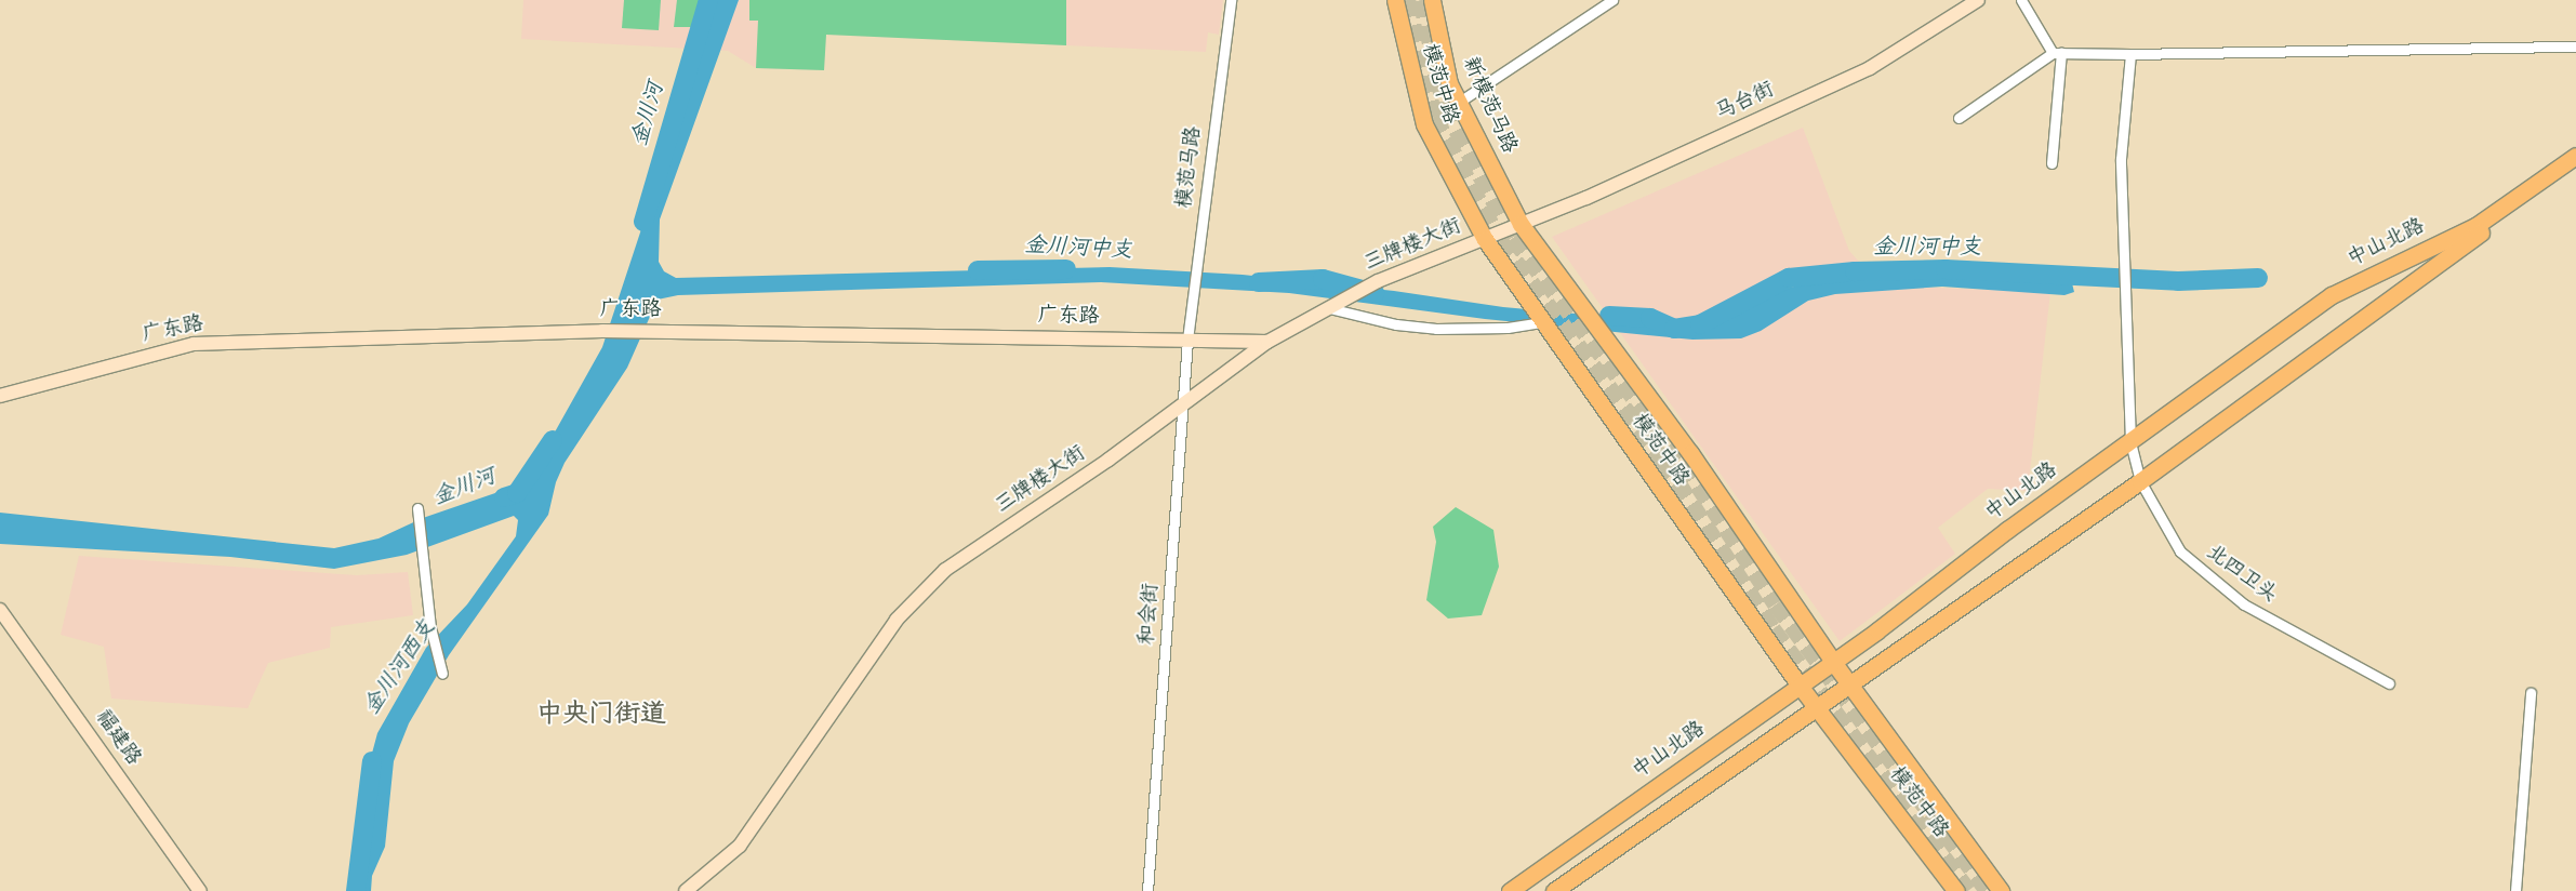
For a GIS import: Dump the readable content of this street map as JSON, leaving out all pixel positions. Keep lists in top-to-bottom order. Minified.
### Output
{"streets":{"main road":["模范中路","新模范马路","中山北路"],"street":["马台街","模范马路","三牌楼大街","广东路","北四卫头","和会街","福建路"]},"crossings":[["模范中路","马台街"],["模范中路","新模范马路"],["模范中路","中山北路"],["模范中路","三牌楼大街"],["马台街","新模范马路"],["马台街","三牌楼大街"],["新模范马路","三牌楼大街"],["模范马路","广东路"],["模范马路","和会街"],["中山北路","北四卫头"],["三牌楼大街","广东路"],["三牌楼大街","和会街"],["广东路","和会街"]],"districts":["中央门街道"],"water":["金川河","金川河中支","金川河西支"]}
